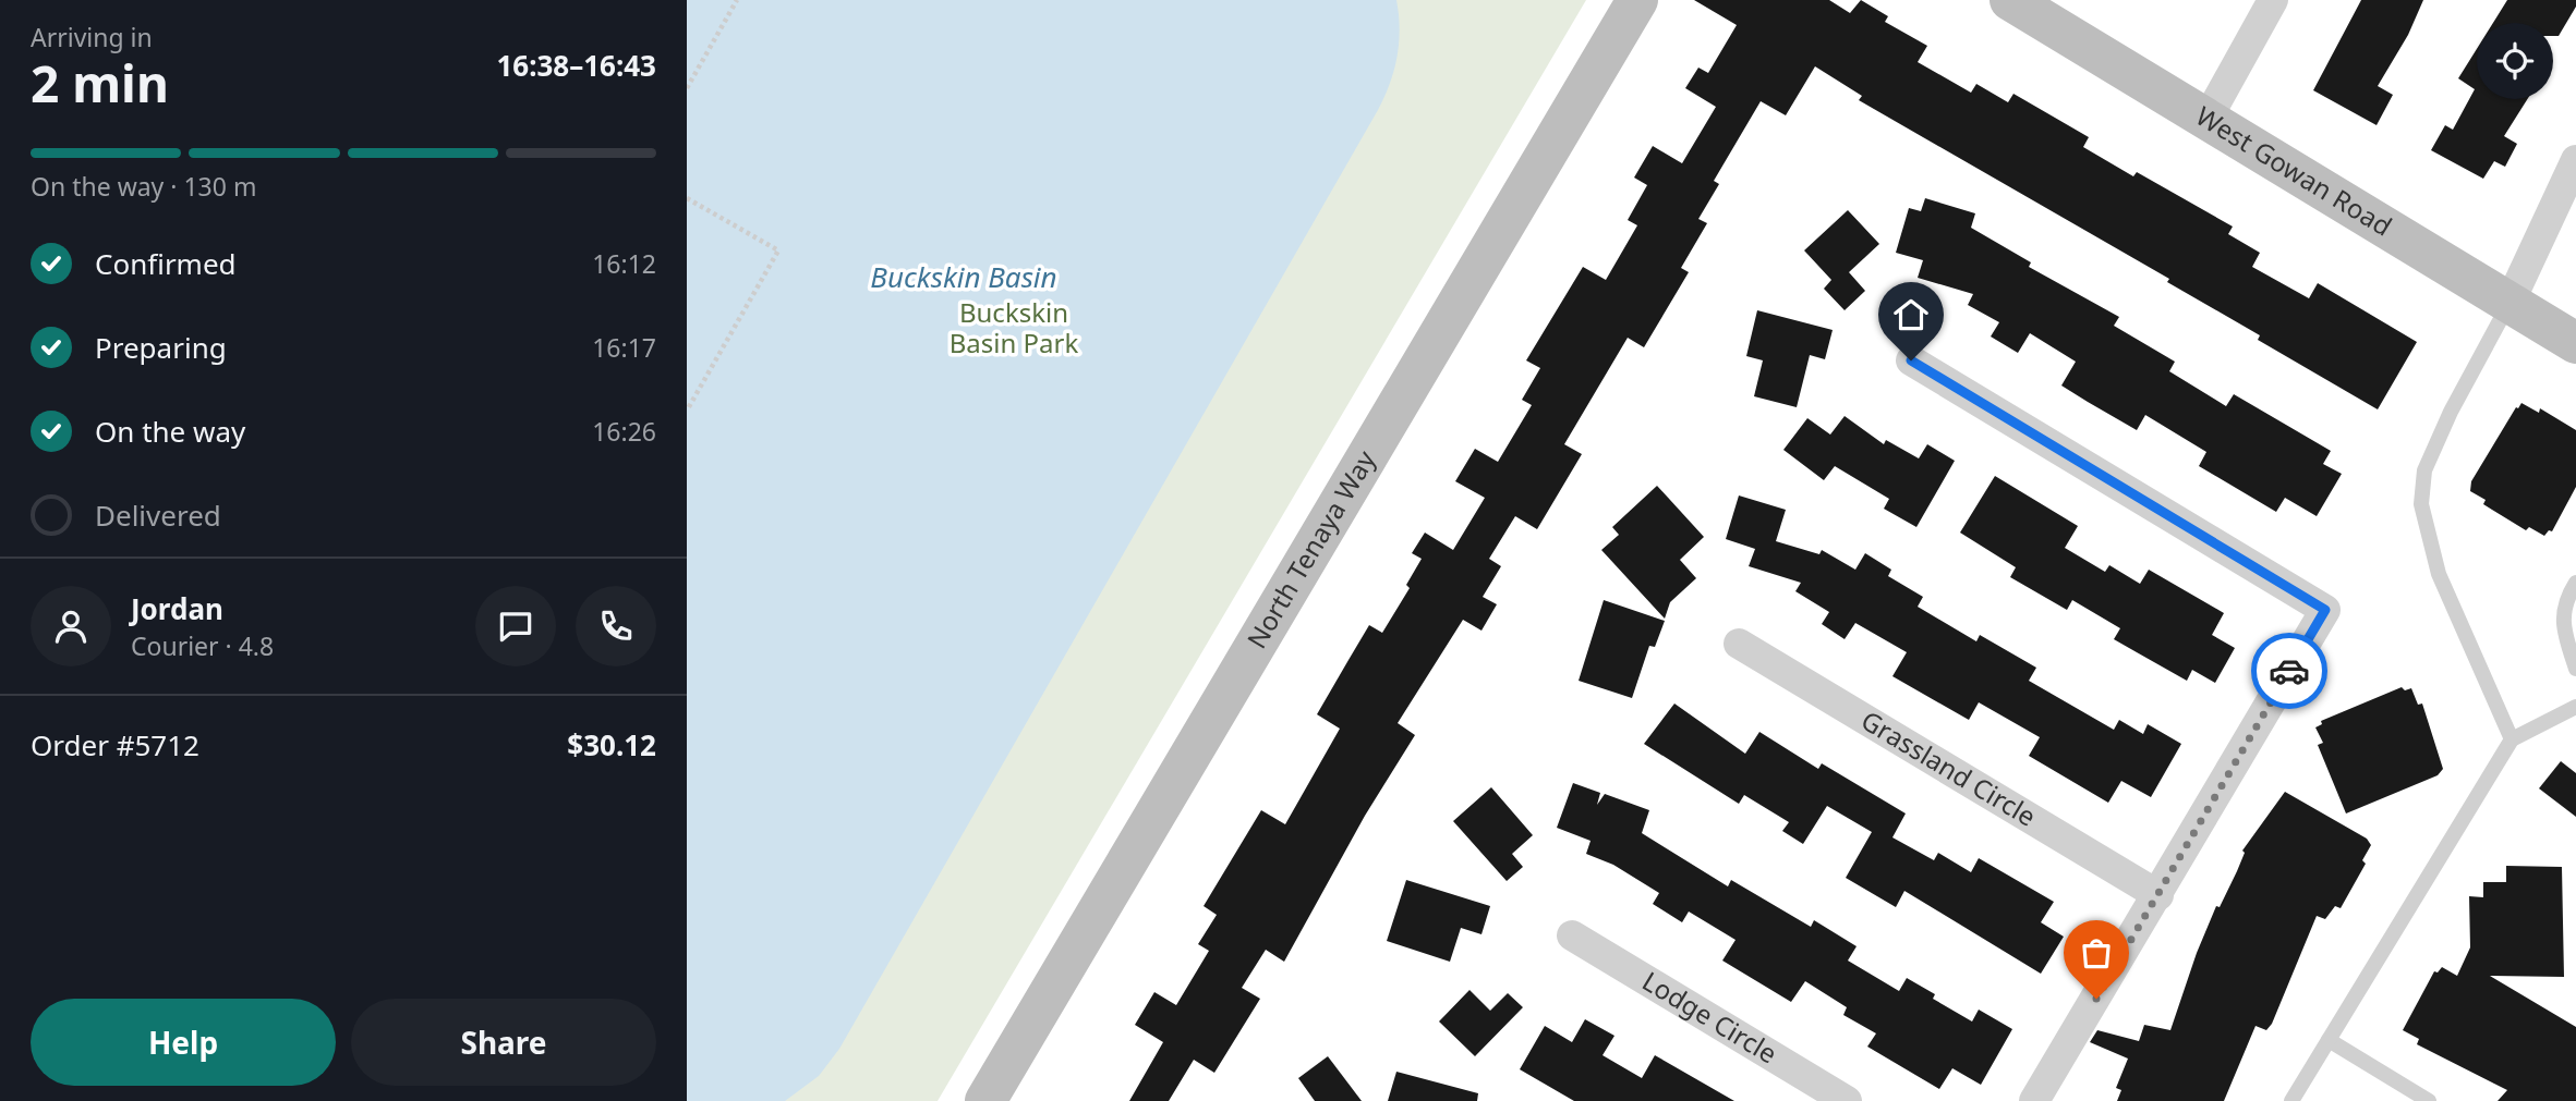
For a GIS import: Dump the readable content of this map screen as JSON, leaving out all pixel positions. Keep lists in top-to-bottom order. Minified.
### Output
{"streets":{"main road":["West Gowan Road","North Tenaya Way"],"street":["Grassland Circle","Lodge Circle"]},"water":["Buckskin Basin"],"parks":["Buckskin Basin Park"],"page":{"heading":["2 min","Arriving in","16:38–16:43"],"panel":["Jordan","Courier · 4.8","Order #5712","$30.12"],"bar":"On the way · 130 m","list":[["Confirmed","16:12"],["Preparing","16:17"],["On the way","16:26"],"Delivered"],"buttons":["Help","Share"]}}
